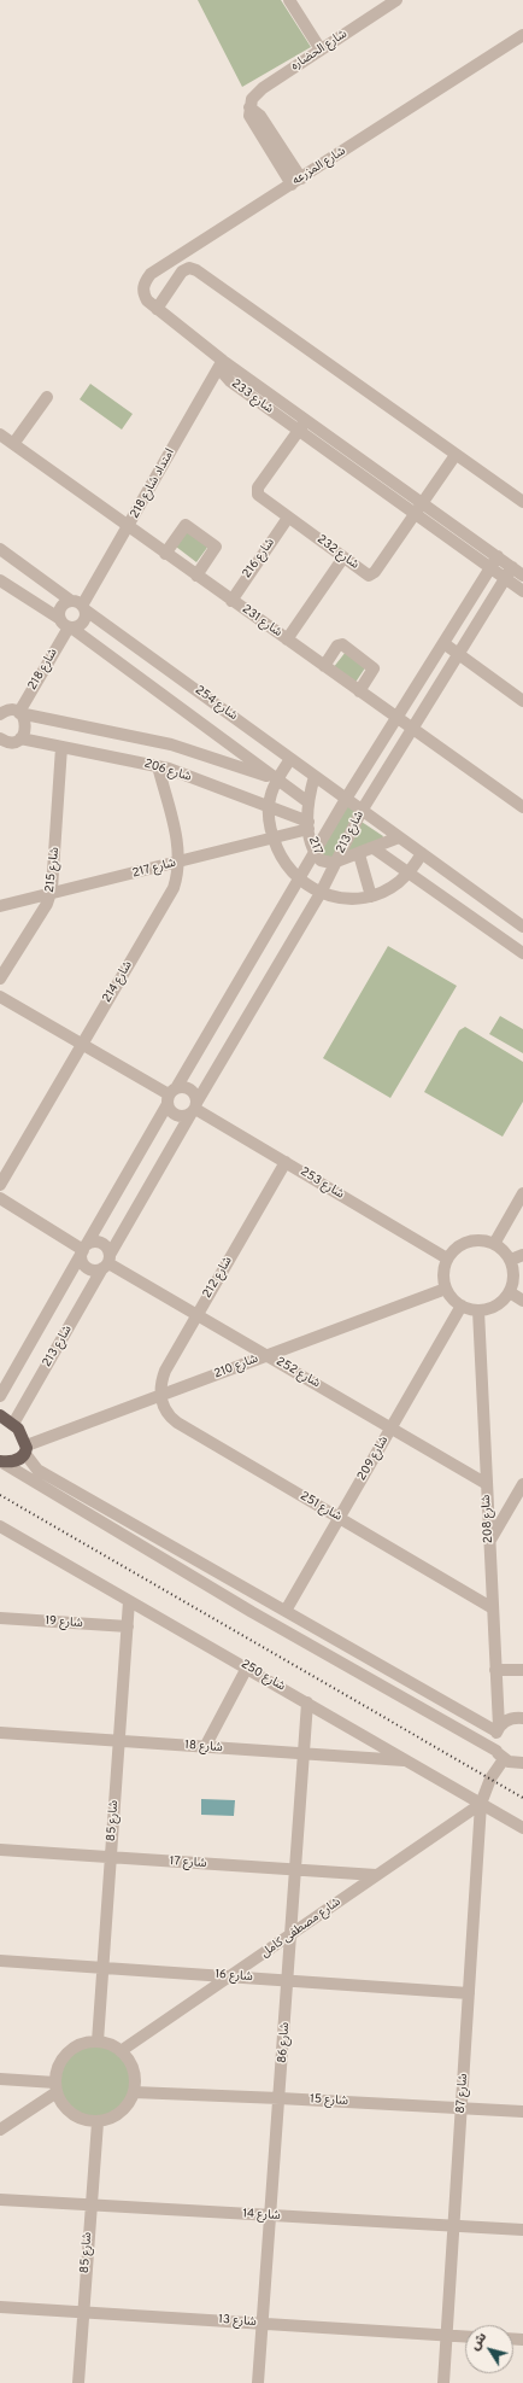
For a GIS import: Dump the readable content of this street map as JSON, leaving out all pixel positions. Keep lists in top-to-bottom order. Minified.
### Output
{"streets":{"street":["شارع الحضاره","شارع المزرعه","شارع 233","امتداد شارع 218","شارع 232","شارع 216","شارع 231","شارع 218","شارع 254","شارع 206","شارع 213","217","شارع 217","شارع 215","شارع 214","شارع 253","شارع 212","شارع 210","شارع 252","شارع 209","شارع 251","شارع 208","شارع 19","شارع 250","شارع 18","شارع 85","شارع 17","شارع مصطفى كامل","شارع 16","شارع 86","شارع 87","شارع 15","شارع 14","شارع 13"]},"crossings":[["شارع الحضاره","شارع المزرعه"],["شارع 233","امتداد شارع 218"],["شارع 233","شارع 232"],["شارع 233","شارع 213"],["امتداد شارع 218","شارع 231"],["امتداد شارع 218","شارع 218"],["امتداد شارع 218","شارع 254"],["شارع 232","شارع 216"],["شارع 216","شارع 231"],["شارع 231","شارع 213"],["شارع 218","شارع 254"],["شارع 254","شارع 213"],["شارع 254","217"],["شارع 206","217"],["شارع 206","شارع 217"],["شارع 206","شارع 215"],["شارع 206","شارع 214"],["شارع 213","217"],["شارع 213","شارع 253"],["شارع 213","شارع 252"],["217","شارع 217"],["شارع 217","شارع 215"],["شارع 217","شارع 214"],["شارع 253","شارع 212"],["شارع 253","شارع 210"],["شارع 253","شارع 209"],["شارع 253","شارع 208"],["شارع 212","شارع 210"],["شارع 212","شارع 252"],["شارع 212","شارع 251"],["شارع 210","شارع 252"],["شارع 210","شارع 209"],["شارع 210","شارع 251"],["شارع 210","شارع 208"],["شارع 252","شارع 209"],["شارع 252","شارع 208"],["شارع 209","شارع 251"],["شارع 209","شارع 208"],["شارع 251","شارع 208"],["شارع 208","شارع 87"],["شارع 19","شارع 85"],["شارع 250","شارع 18"],["شارع 250","شارع 85"],["شارع 250","شارع مصطفى كامل"],["شارع 250","شارع 86"],["شارع 250","شارع 87"],["شارع 18","شارع 85"],["شارع 18","شارع 86"],["شارع 85","شارع 17"],["شارع 85","شارع مصطفى كامل"],["شارع 85","شارع 16"],["شارع 85","شارع 15"],["شارع 85","شارع 14"],["شارع 85","شارع 13"],["شارع 17","شارع مصطفى كامل"],["شارع 17","شارع 86"],["شارع مصطفى كامل","شارع 16"],["شارع مصطفى كامل","شارع 86"],["شارع مصطفى كامل","شارع 87"],["شارع مصطفى كامل","شارع 15"],["شارع 16","شارع 86"],["شارع 16","شارع 87"],["شارع 86","شارع 15"],["شارع 86","شارع 14"],["شارع 86","شارع 13"],["شارع 87","شارع 15"],["شارع 87","شارع 14"],["شارع 87","شارع 13"]],"north":"top left"}
